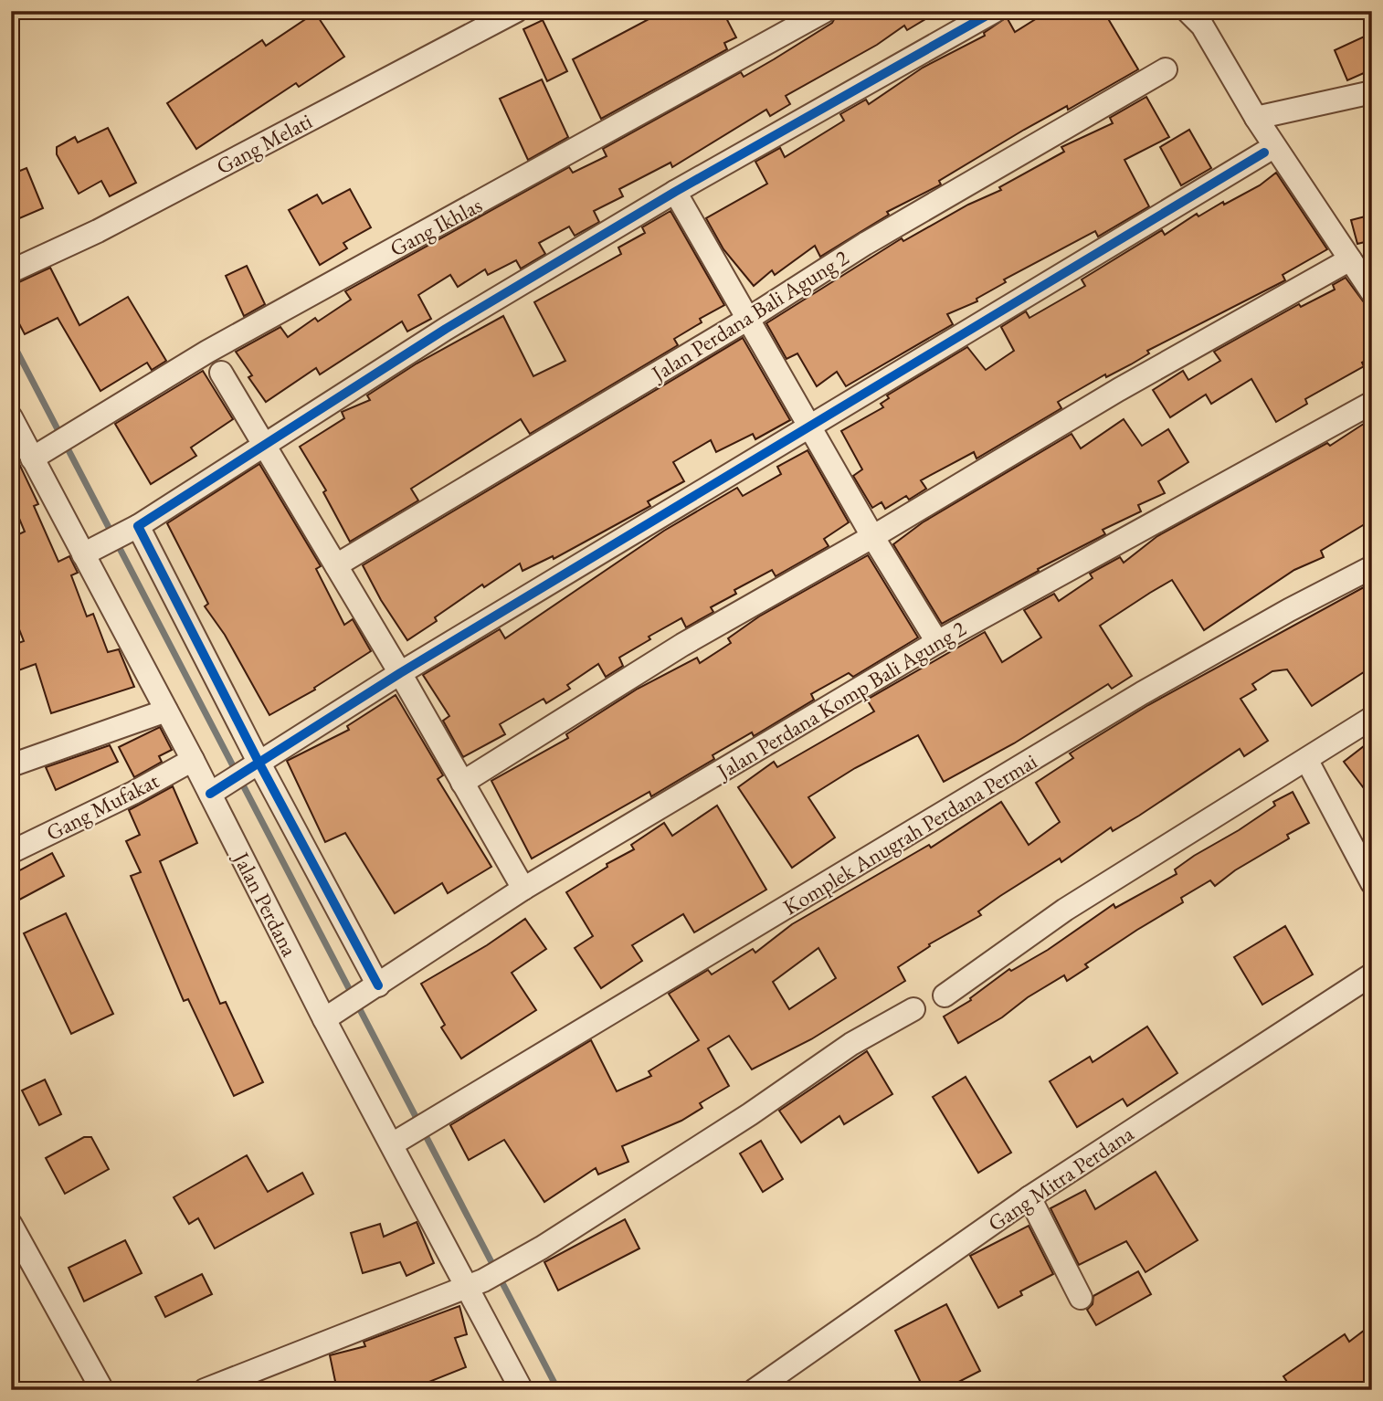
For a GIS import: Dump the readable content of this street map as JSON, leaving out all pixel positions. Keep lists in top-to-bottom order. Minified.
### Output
{"streets":{"street":["Gang Melati","Gang Ikhlas","Jalan Perdana Bali Agung 2","Jalan Perdana Komp Bali Agung 2","Gang Mufakat","Komplek Anugrah Perdana Permai","Jalan Perdana","Gang Mitra Perdana"]},"crossings":[["Gang Ikhlas","Jalan Perdana"],["Jalan Perdana Komp Bali Agung 2","Jalan Perdana"],["Gang Mufakat","Jalan Perdana"],["Komplek Anugrah Perdana Permai","Jalan Perdana"]]}
